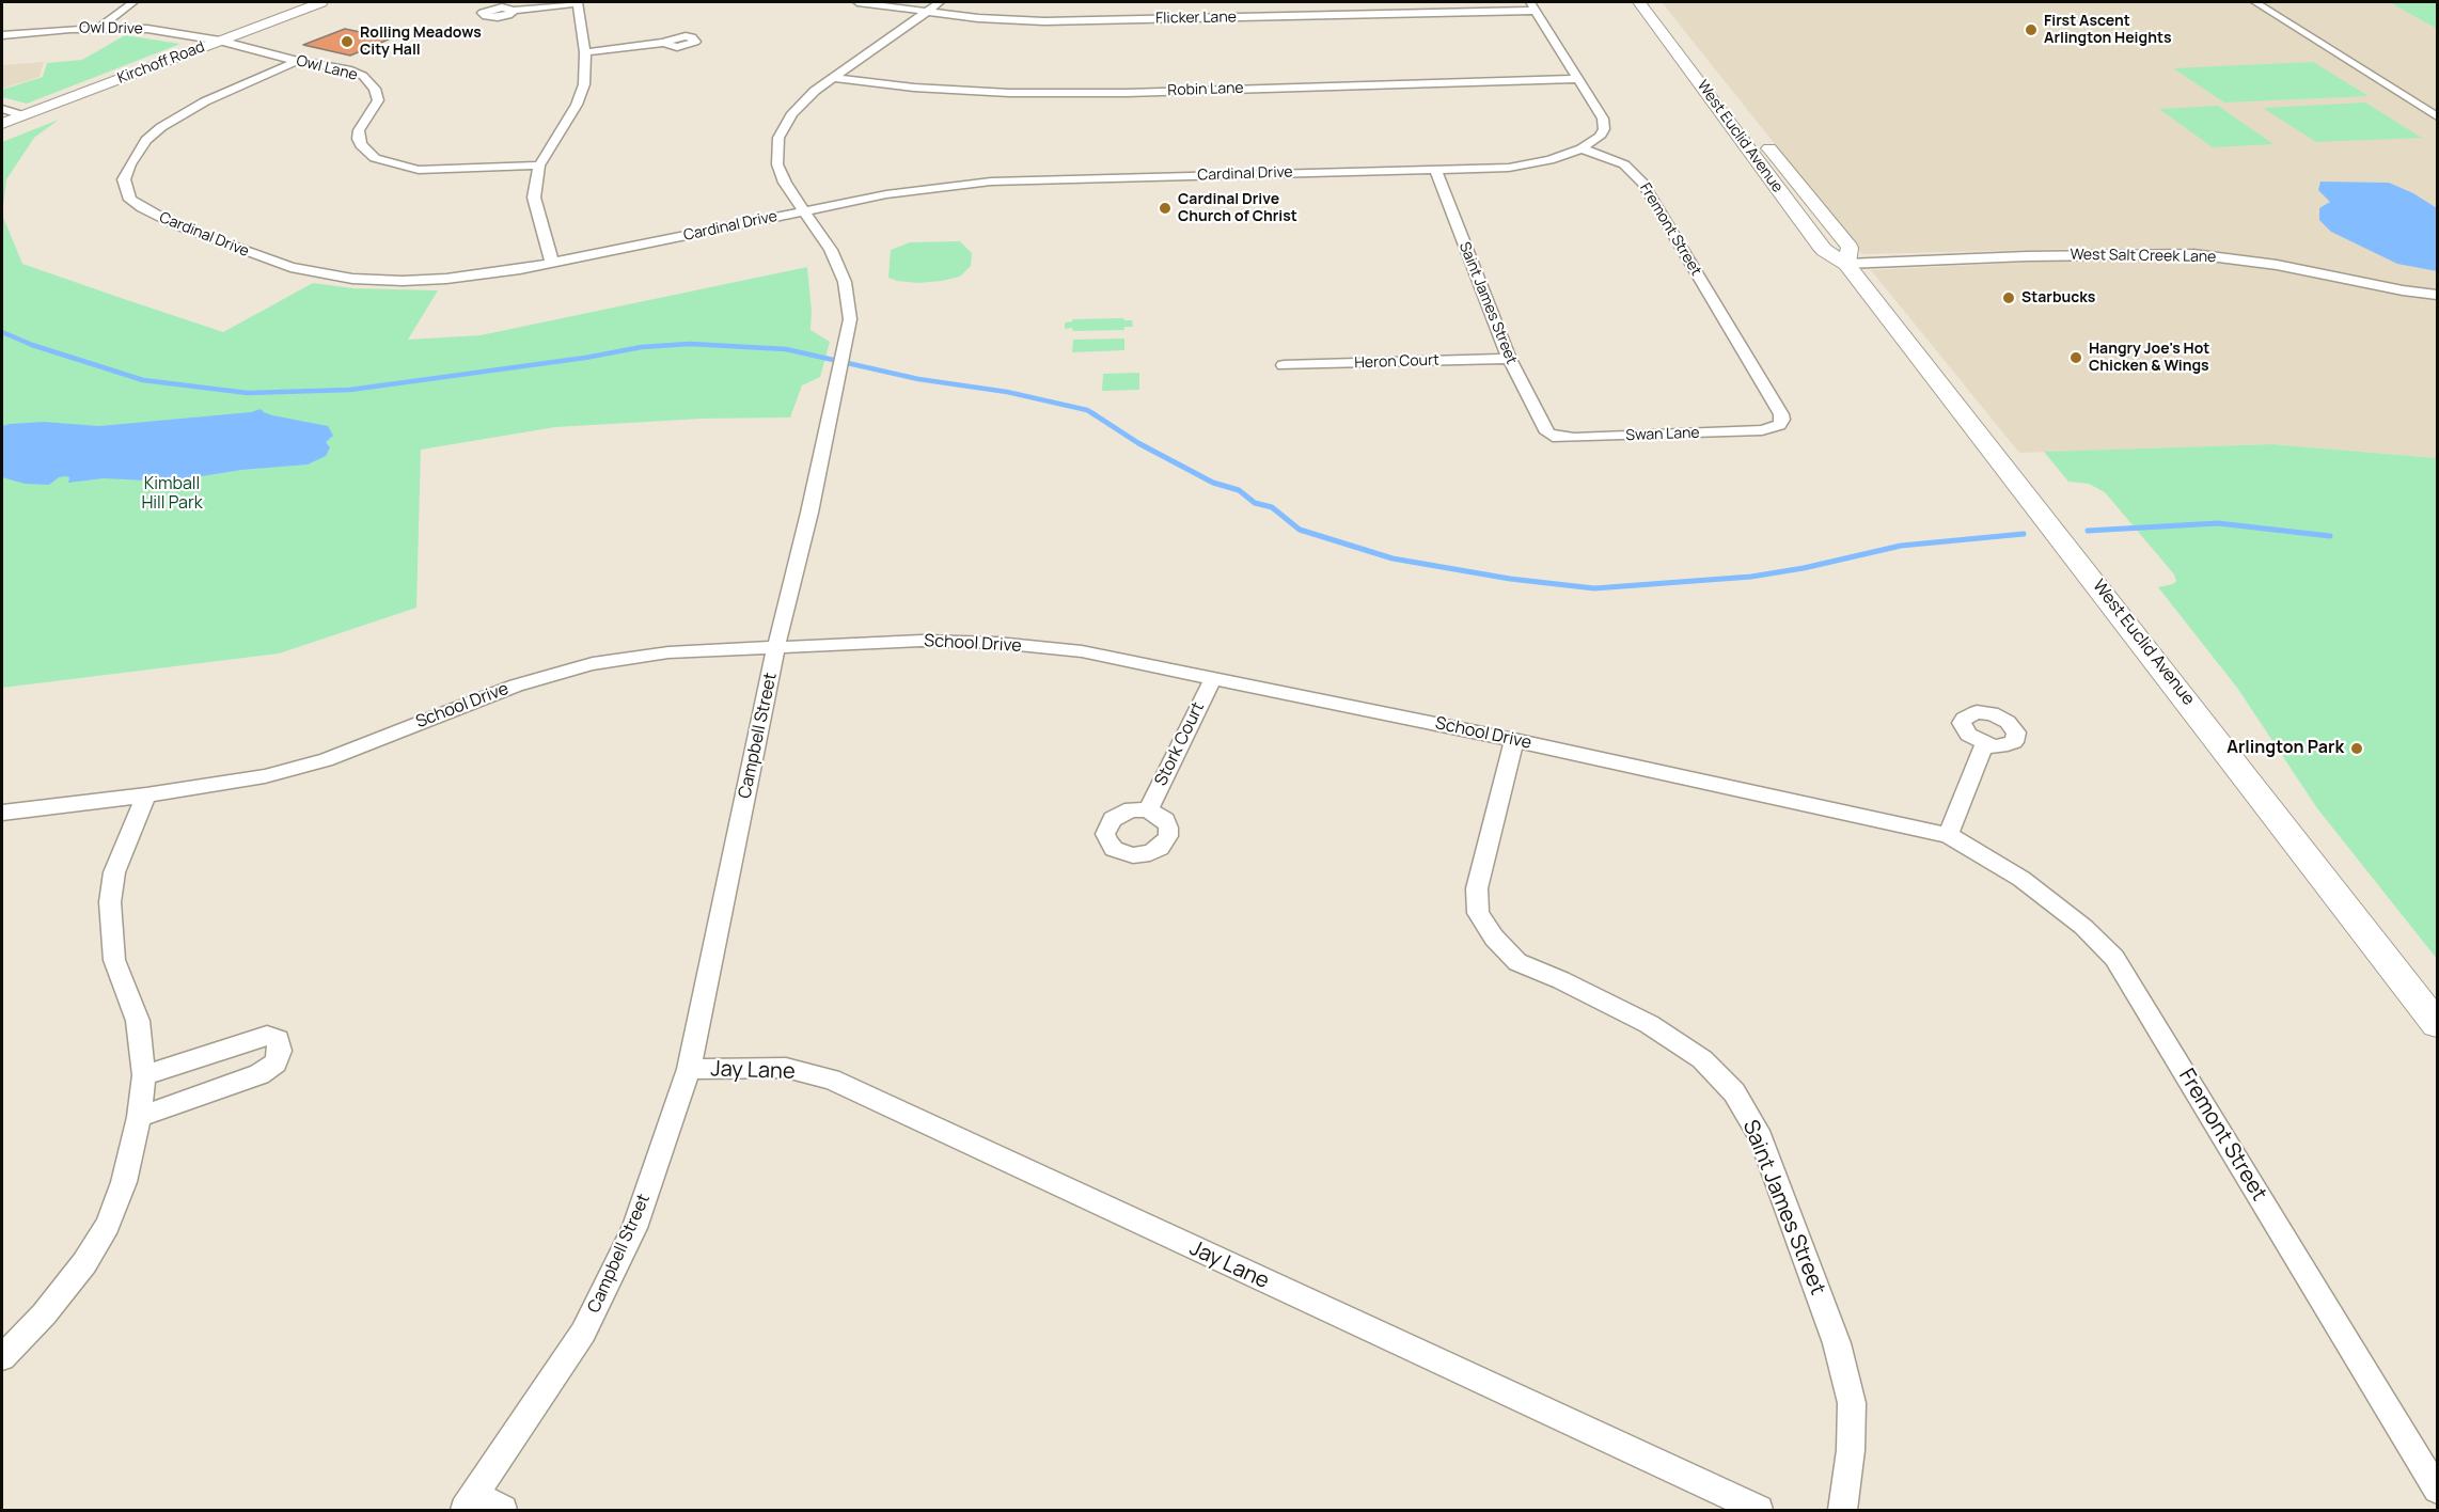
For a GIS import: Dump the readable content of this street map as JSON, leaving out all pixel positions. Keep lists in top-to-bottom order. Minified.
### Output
{"streets":{"main road":["Kirchoff Road","West Euclid Avenue"],"street":["Flicker Lane","Owl Drive","Owl Lane","Robin Lane","Cardinal Drive","Fremont Street","West Salt Creek Lane","Saint James Street","Heron Court","Swan Lane","School Drive","Campbell Street","Stork Court","Jay Lane"]},"crossings":[["Flicker Lane","Campbell Street"],["Owl Drive","Kirchoff Road"],["Owl Drive","Owl Lane"],["Kirchoff Road","Owl Lane"],["Owl Lane","Cardinal Drive"],["Robin Lane","Campbell Street"],["West Euclid Avenue","West Salt Creek Lane"],["Cardinal Drive","Fremont Street"],["Cardinal Drive","Saint James Street"],["Cardinal Drive","Campbell Street"],["Fremont Street","Swan Lane"],["Fremont Street","School Drive"],["Saint James Street","Heron Court"],["Saint James Street","Swan Lane"],["Saint James Street","School Drive"],["School Drive","Campbell Street"],["School Drive","Stork Court"],["Campbell Street","Jay Lane"]],"parks":["Kimball Hill Park"],"places":["First Ascent Arlington Heights","Rolling Meadows City Hall","Cardinal Drive Church of Christ","Starbucks","Hangry Joe's Hot Chicken & Wings","Arlington Park"]}
